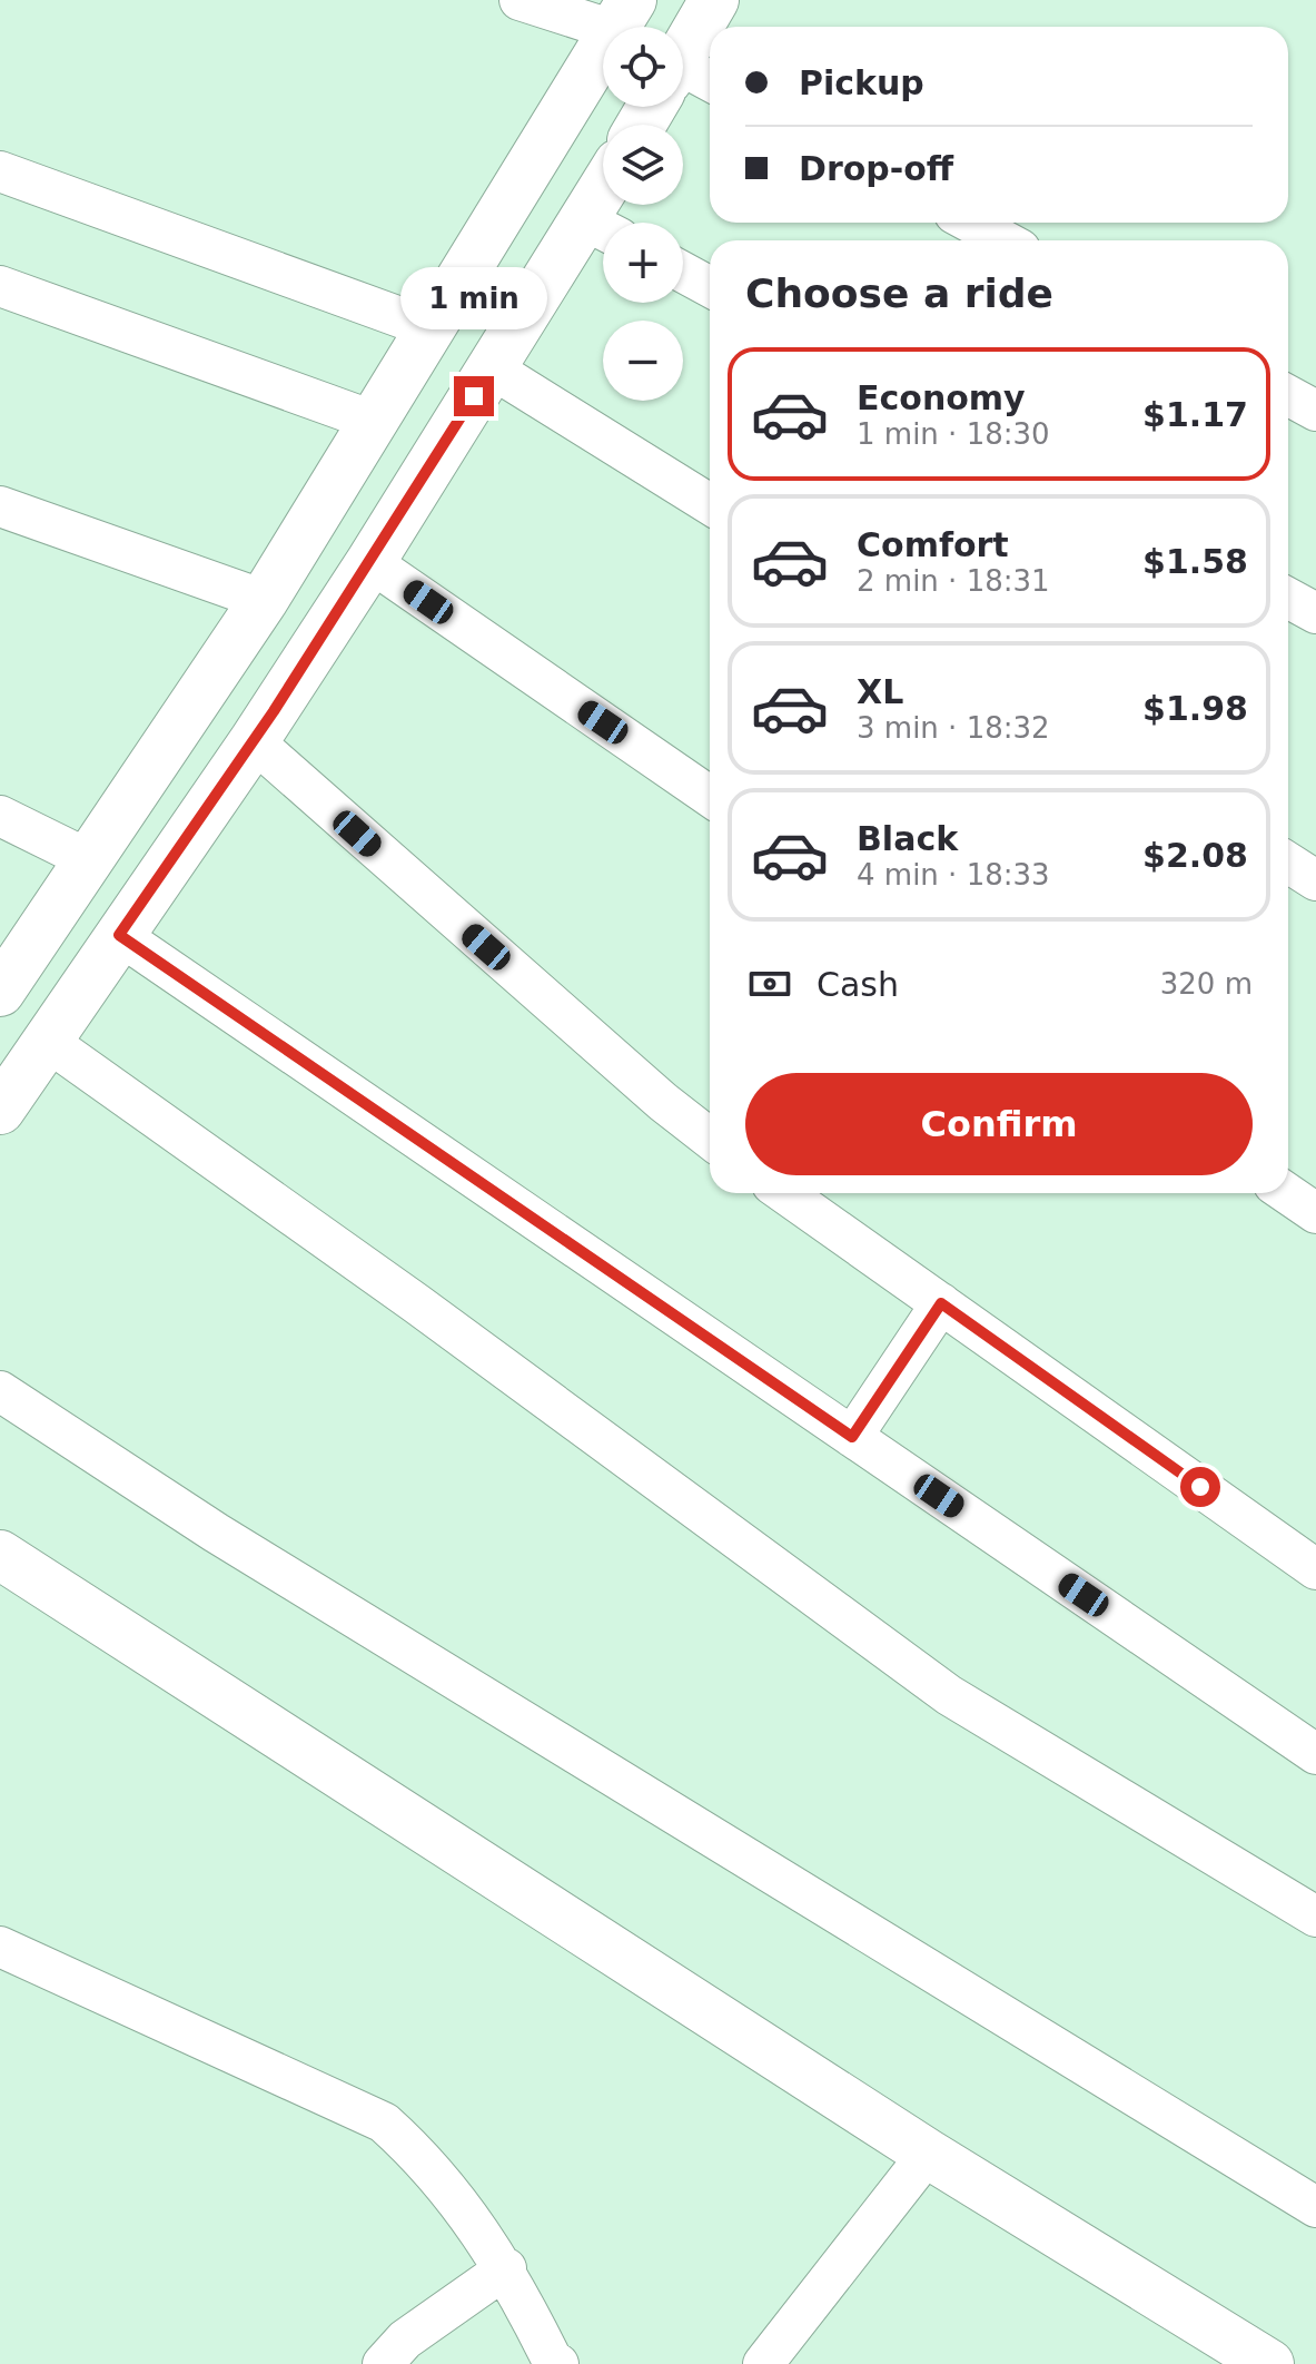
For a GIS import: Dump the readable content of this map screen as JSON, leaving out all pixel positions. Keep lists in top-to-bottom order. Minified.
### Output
{"page":{"map_buttons":["+","−"],"banner":["Pickup","Drop-off"],"heading":"Choose a ride","bubble":"1 min","list":[{"name":"Economy","note":"1 min · 18:30","value":"$1.17"},{"name":"Comfort","note":"2 min · 18:31","value":"$1.58"},{"name":"XL","note":"3 min · 18:32","value":"$1.98"},{"name":"Black","note":"4 min · 18:33","value":"$2.08"}],"pay":["Cash","320 m"],"buttons":"Confirm"}}
